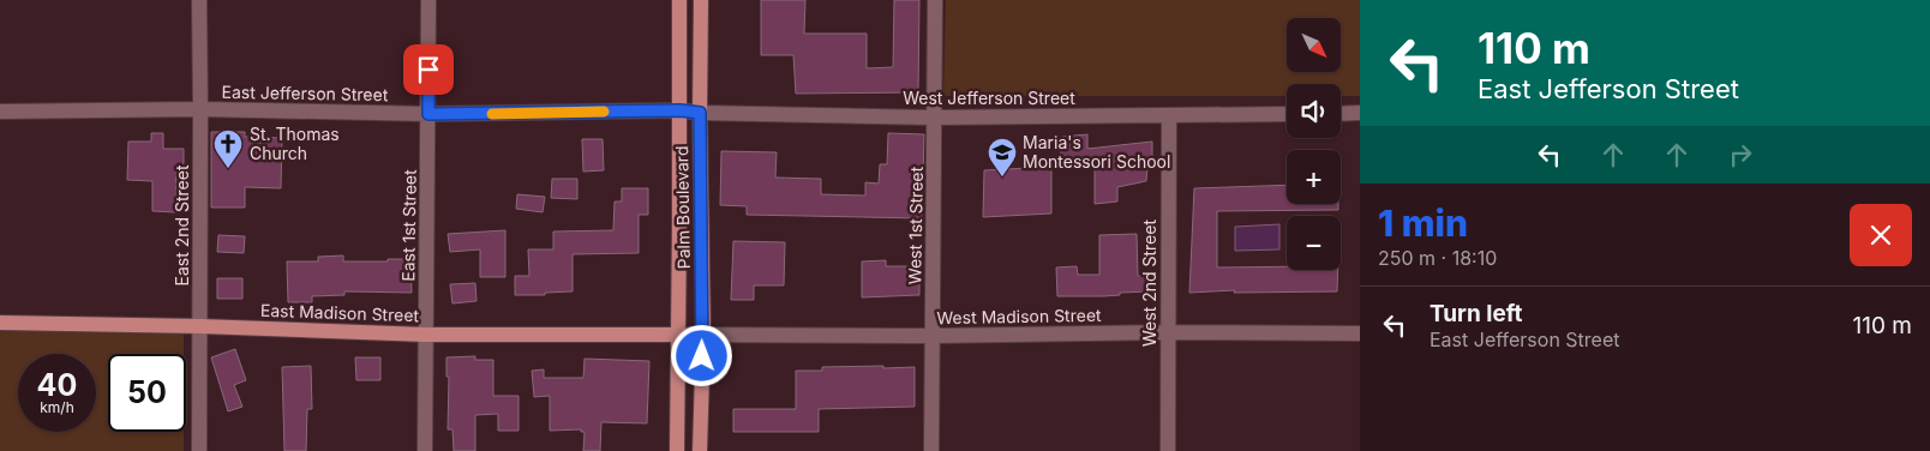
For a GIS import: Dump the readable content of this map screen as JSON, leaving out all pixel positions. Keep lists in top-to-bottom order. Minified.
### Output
{"streets":{"main road":["Palm Boulevard","East Madison Street"],"street":["East Jefferson Street","West Jefferson Street","East 2nd Street","East 1st Street","West 1st Street","West 2nd Street","West Madison Street"]},"crossings":[["East Jefferson Street","West Jefferson Street"],["East Jefferson Street","Palm Boulevard"],["East Jefferson Street","East 2nd Street"],["East Jefferson Street","East 1st Street"],["West Jefferson Street","Palm Boulevard"],["West Jefferson Street","West 1st Street"],["West Jefferson Street","West 2nd Street"],["Palm Boulevard","East Madison Street"],["Palm Boulevard","West Madison Street"],["East 2nd Street","East Madison Street"],["East 1st Street","East Madison Street"],["West 1st Street","West Madison Street"],["West 2nd Street","West Madison Street"],["East Madison Street","West Madison Street"]],"places":{"church":["St. Thomas Church"],"school or university":["Maria's Montessori School"]},"north":"bottom right","page":{"turn":["110 m","East Jefferson Street"],"map_buttons":["+","−"],"heading":["1 min","250 m · 18:10"],"list":[{"name":"Turn left","note":"East Jefferson Street","value":"110 m"}],"speed":"40 km/h","limit":"50"}}
